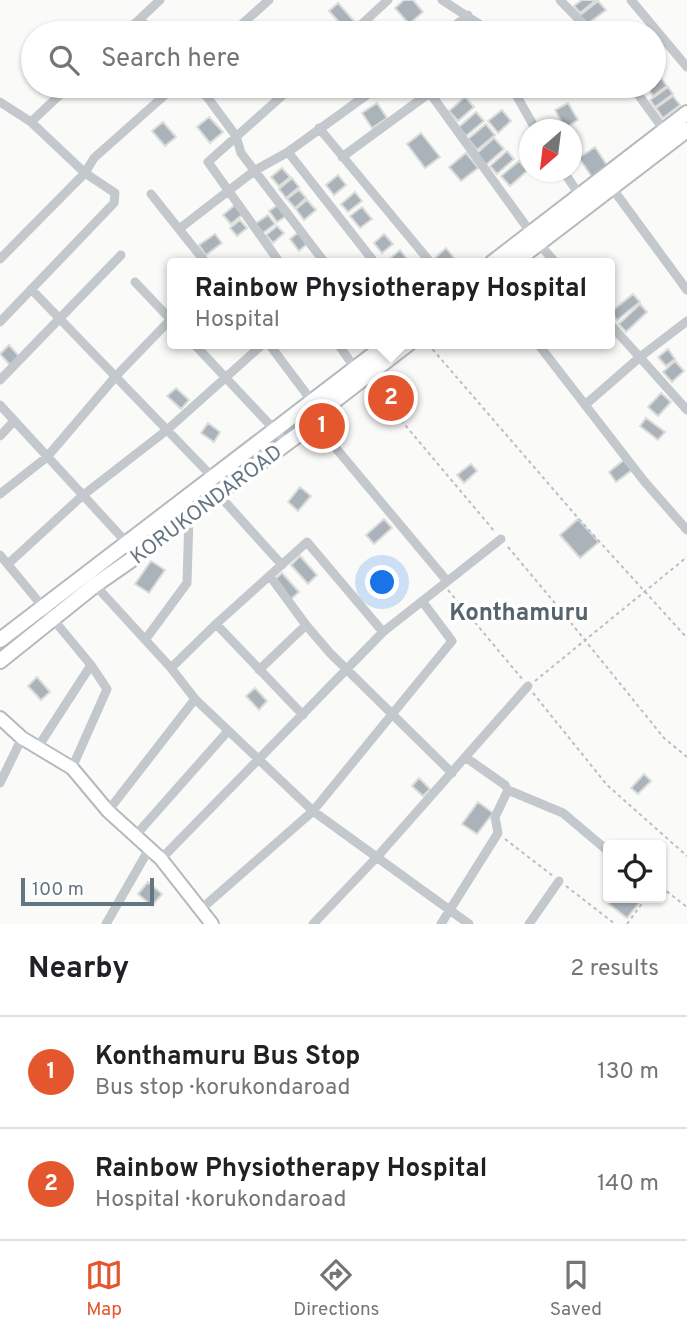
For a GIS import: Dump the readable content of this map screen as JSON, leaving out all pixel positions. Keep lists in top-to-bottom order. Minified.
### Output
{"streets":{"main road":["KORUKONDAROAD"]},"districts":["Konthamuru"],"scale_bar":"100 m","north":"bottom left","page":{"search":"Search here","popup":["Rainbow Physiotherapy Hospital","Hospital"],"pins":["2","1"],"scale":"100 m","heading":["Nearby","2 results"],"list":[{"mark":"1","name":"Konthamuru Bus Stop","note":"Bus stop · korukondaroad","value":"130 m"},{"mark":"2","name":"Rainbow Physiotherapy Hospital","note":"Hospital · korukondaroad","value":"140 m"}],"nav":["Map","Directions","Saved"]}}
